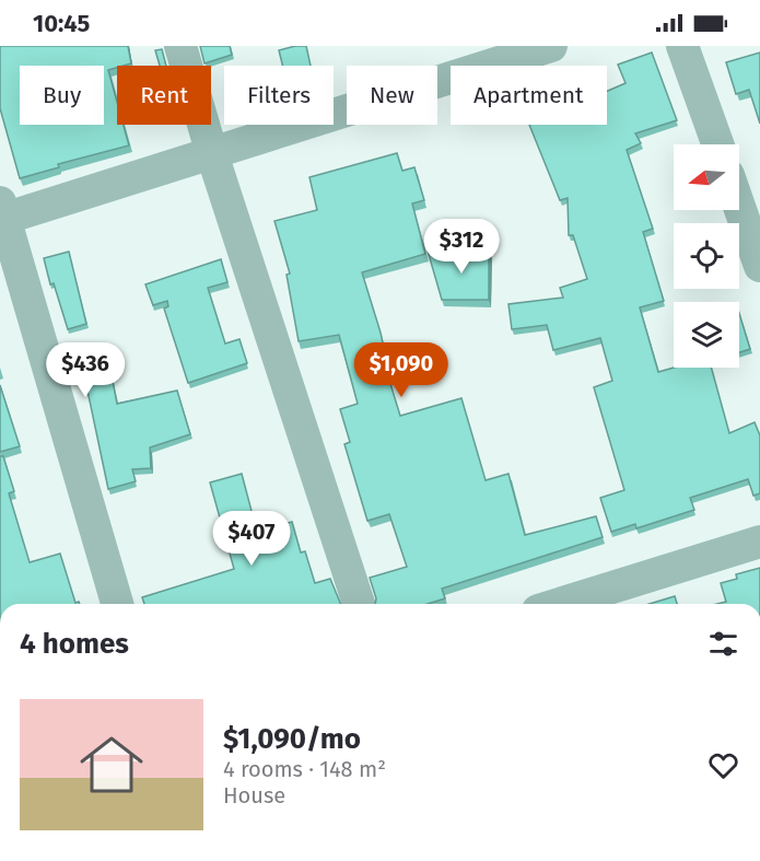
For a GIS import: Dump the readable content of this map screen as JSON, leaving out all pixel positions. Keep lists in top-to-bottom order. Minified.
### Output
{"north":"left","page":{"status":"10:45","chip":["Buy","Rent","Filters","New","Apartment"],"price":["$312","$436","$1,090","$407"],"heading":"4 homes","list":[{"name":"$1,090/mo","note":"4 rooms · 148 m² · House"}]}}
